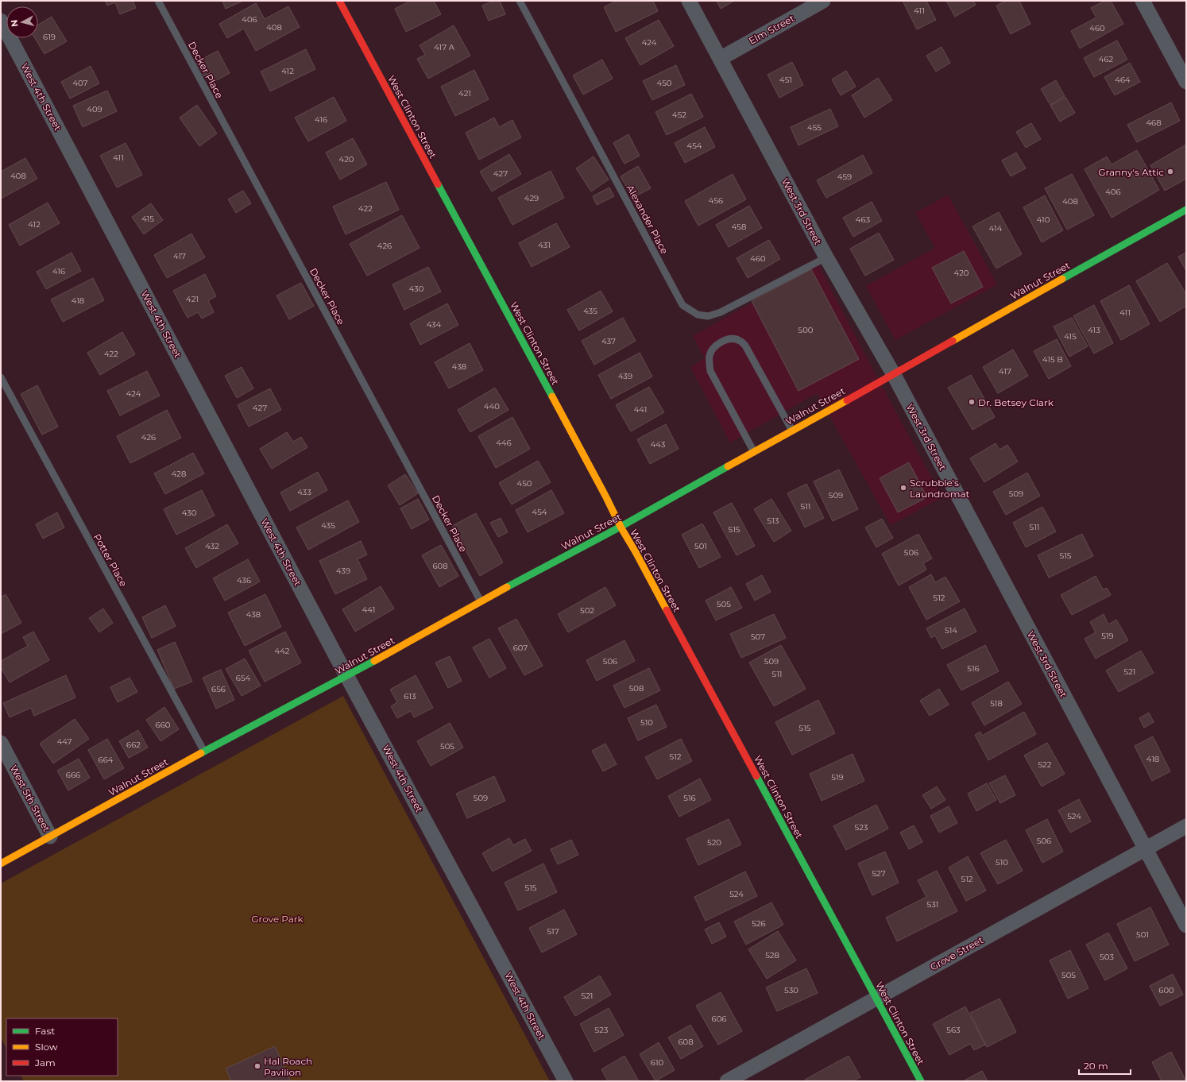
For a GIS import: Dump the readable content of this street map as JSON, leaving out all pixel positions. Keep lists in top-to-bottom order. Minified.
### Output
{"streets":{"street":["Elm Street","West 4th Street","West Clinton Street","West 3rd Street","Walnut Street","West 5th Street","Grove Street"],"lane":["Decker Place","Alexander Place","Potter Place"]},"crossings":[["Elm Street","West 3rd Street"],["Decker Place","Walnut Street"],["West 4th Street","Walnut Street"],["West Clinton Street","Walnut Street"],["West Clinton Street","Grove Street"],["West 3rd Street","Alexander Place"],["West 3rd Street","Walnut Street"],["West 3rd Street","Grove Street"],["Walnut Street","Potter Place"],["Walnut Street","West 5th Street"]],"parks":["Grove Park"],"places":["Granny's Attic","Dr. Betsey Clark","Scrubble's Laundromat","Hal Roach Pavilion"],"house_numbers":["411","406","408","460","619","424","417 A","462","412","451","464","407","450","421","409","452","416","468","455","454","411","420","427","408","459","406","429","456","408","422","415","463","410","412","458","414","431","426","417","460","416","420","430","421","418","435","411","434","500","413","415","437","422","415 B","438","417","439","424","440","427","441","426","446","443","428","450","433","509","509","511","454","430","513","435","511","515","432","501","506","515","608","439","436","512","505","441","502","438","514","519","507","607","442","506","509","516","521","511","654","508","656","613","518","510","660","515","447","662","505","512","418","664","522","666","519","509","516","524","523","506","520","510","527","512","515","524","531","526","517","501","528","503","505","530","600","521","606","523","563","608","610"],"legend":["Fast","Slow","Jam"],"scale_bar":"20 m","north":"left"}
